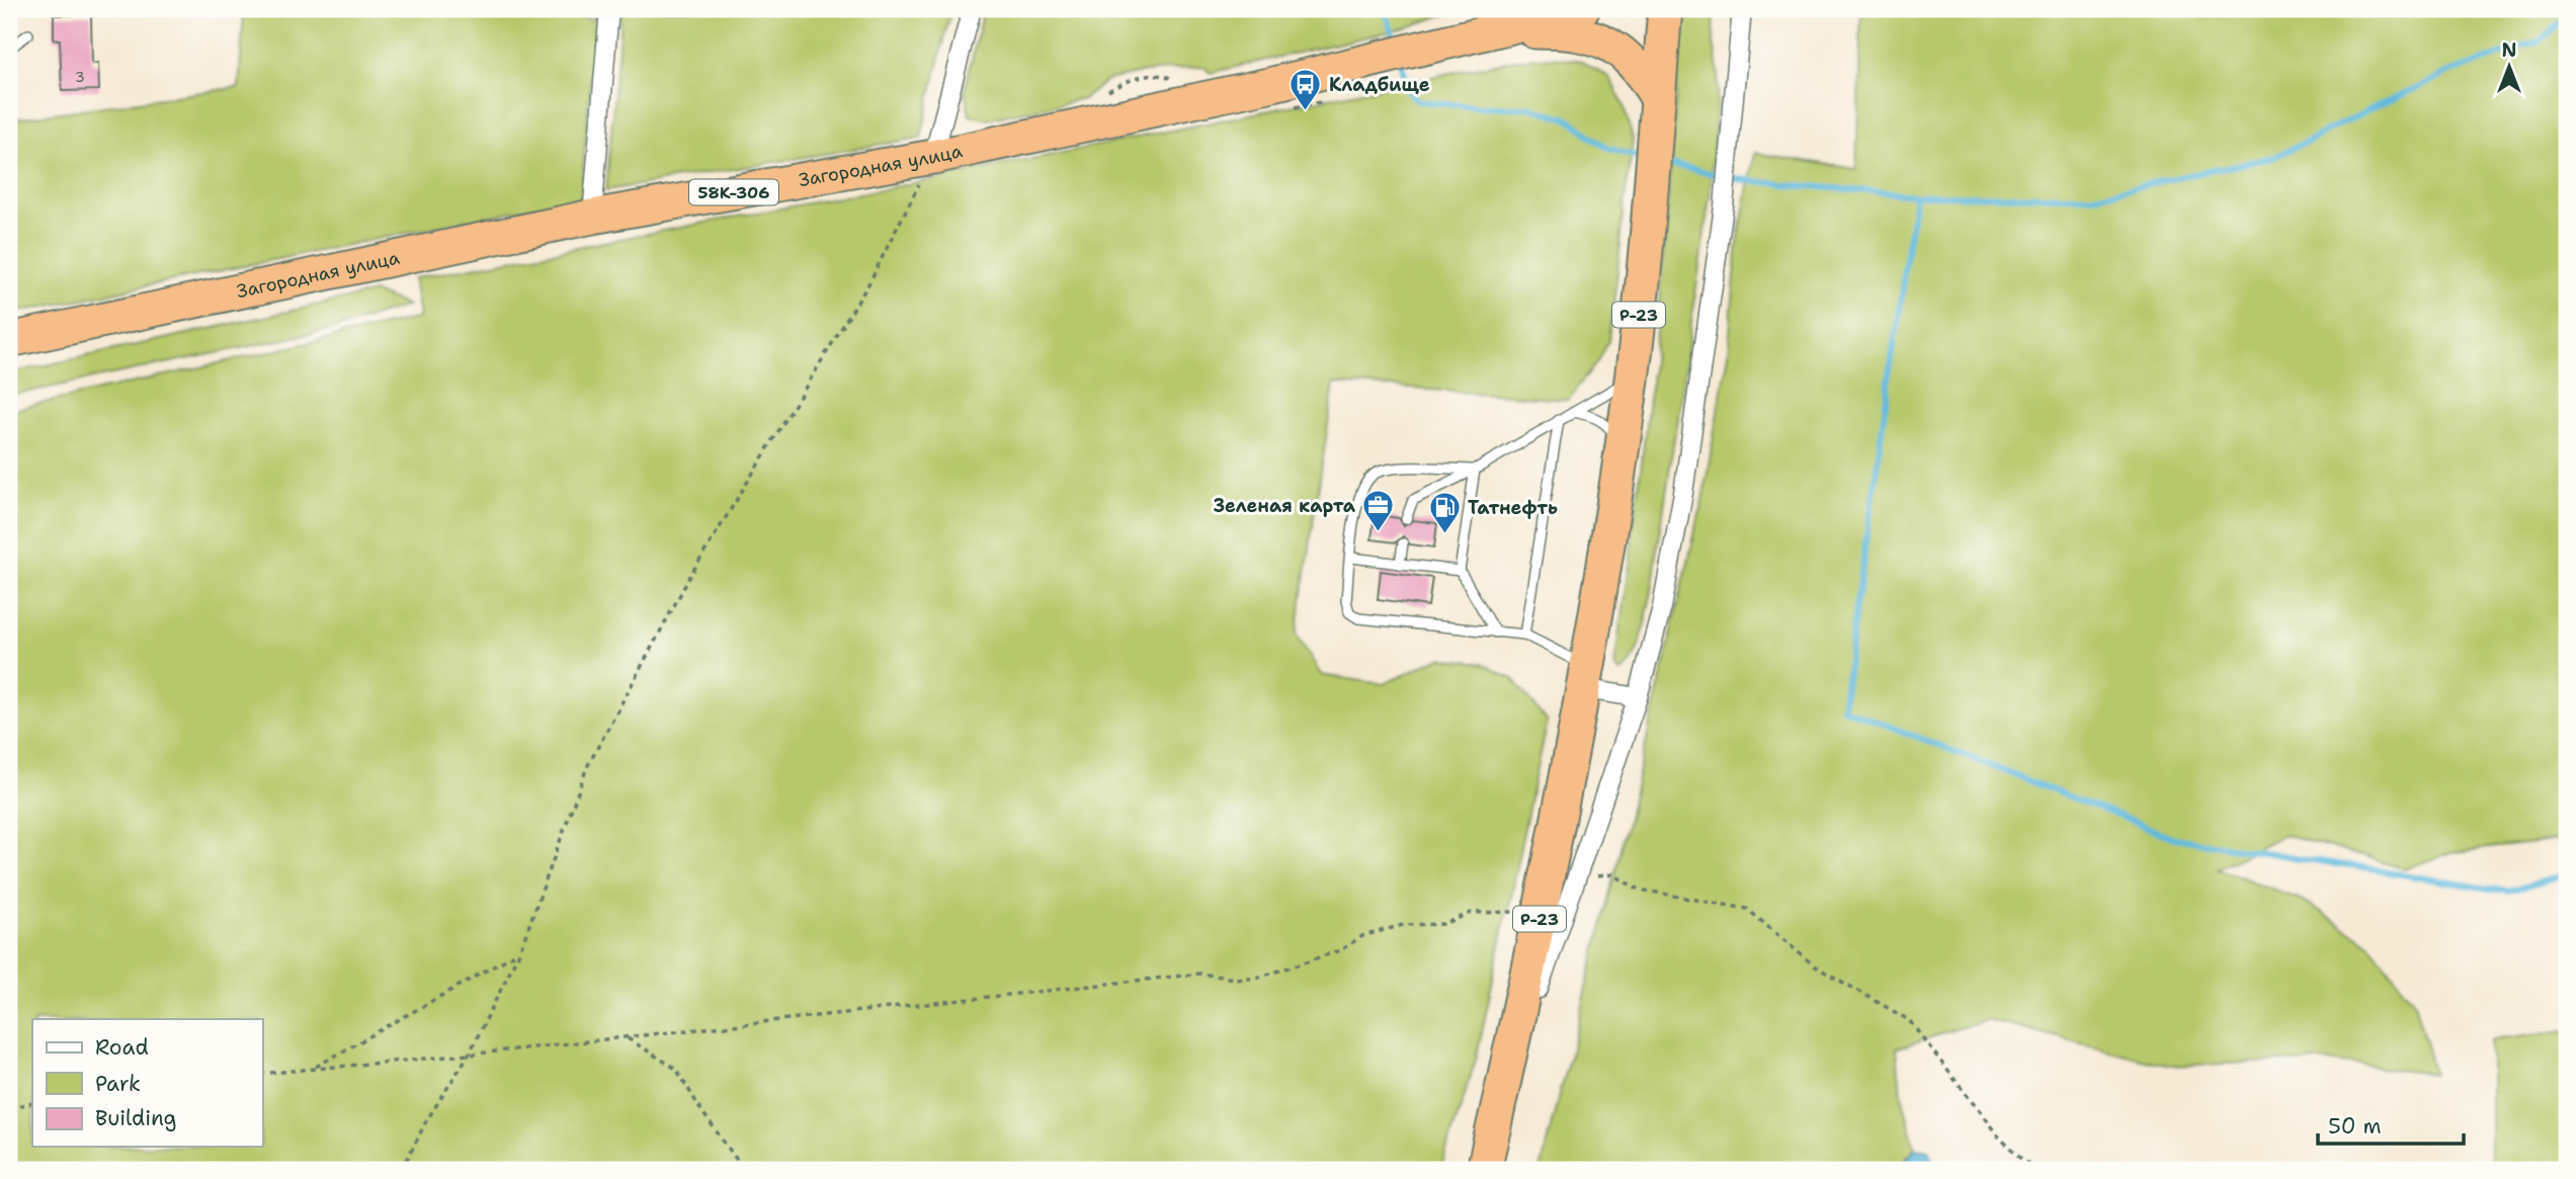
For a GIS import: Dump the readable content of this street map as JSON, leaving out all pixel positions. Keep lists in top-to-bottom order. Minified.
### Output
{"streets":{"highway":["Загородная улица","58К-306","Р-23"]},"places":{"bus stop":["Кладбище"],"office":["Зеленая карта"],"fuel station":["Татнефть"]},"house_numbers":["3"],"legend":["Road","Park","Building"],"scale_bar":"50 m","north":"top"}
